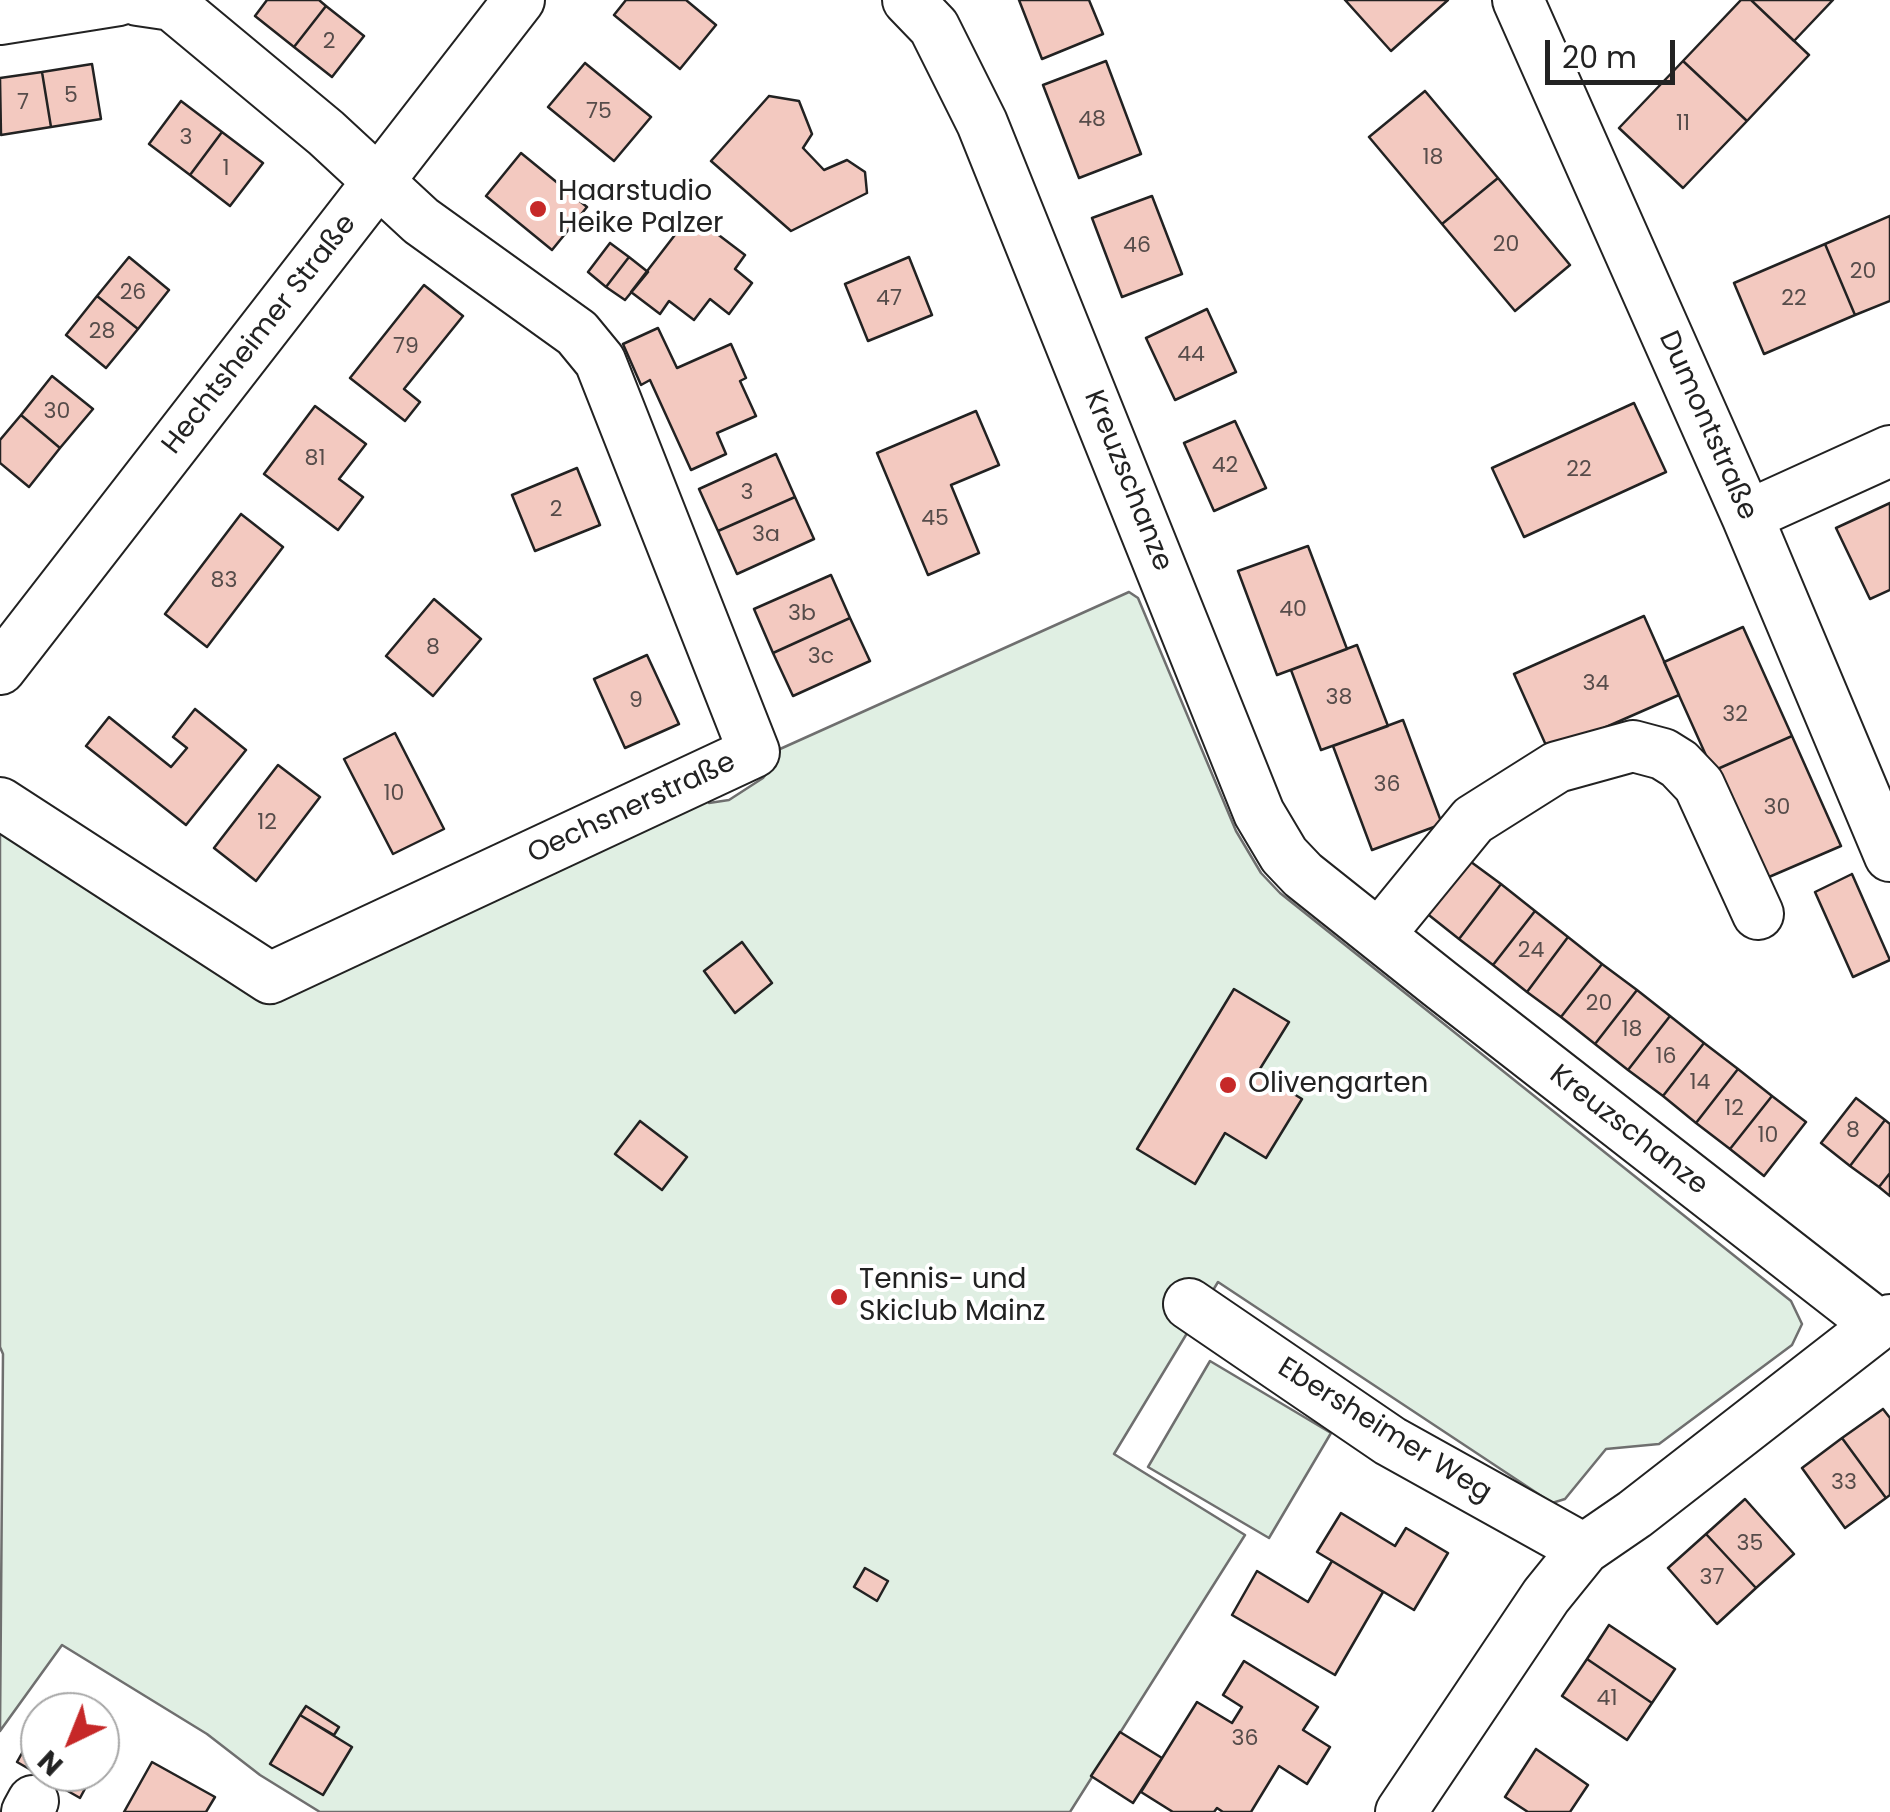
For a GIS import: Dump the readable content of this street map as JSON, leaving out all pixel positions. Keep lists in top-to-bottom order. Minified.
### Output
{"streets":{"street":["Hechtsheimer Straße","Dumontstraße","Kreuzschanze","Oechsnerstraße","Ebersheimer Weg"]},"crossings":[["Hechtsheimer Straße","Oechsnerstraße"]],"places":["Haarstudio Heike Palzer","Olivengarten","Tennis- und Skiclub Mainz"],"house_numbers":["2","5","7","75","48","11","3","18","1","20","46","20","26","47","22","28","79","44","30","81","42","22","3","2","45","3a","83","40","3b","8","3c","34","38","9","32","36","10","30","12","24","20","18","16","14","12","8","10","33","35","37","41","36"],"scale_bar":"20 m","north":"bottom left"}
